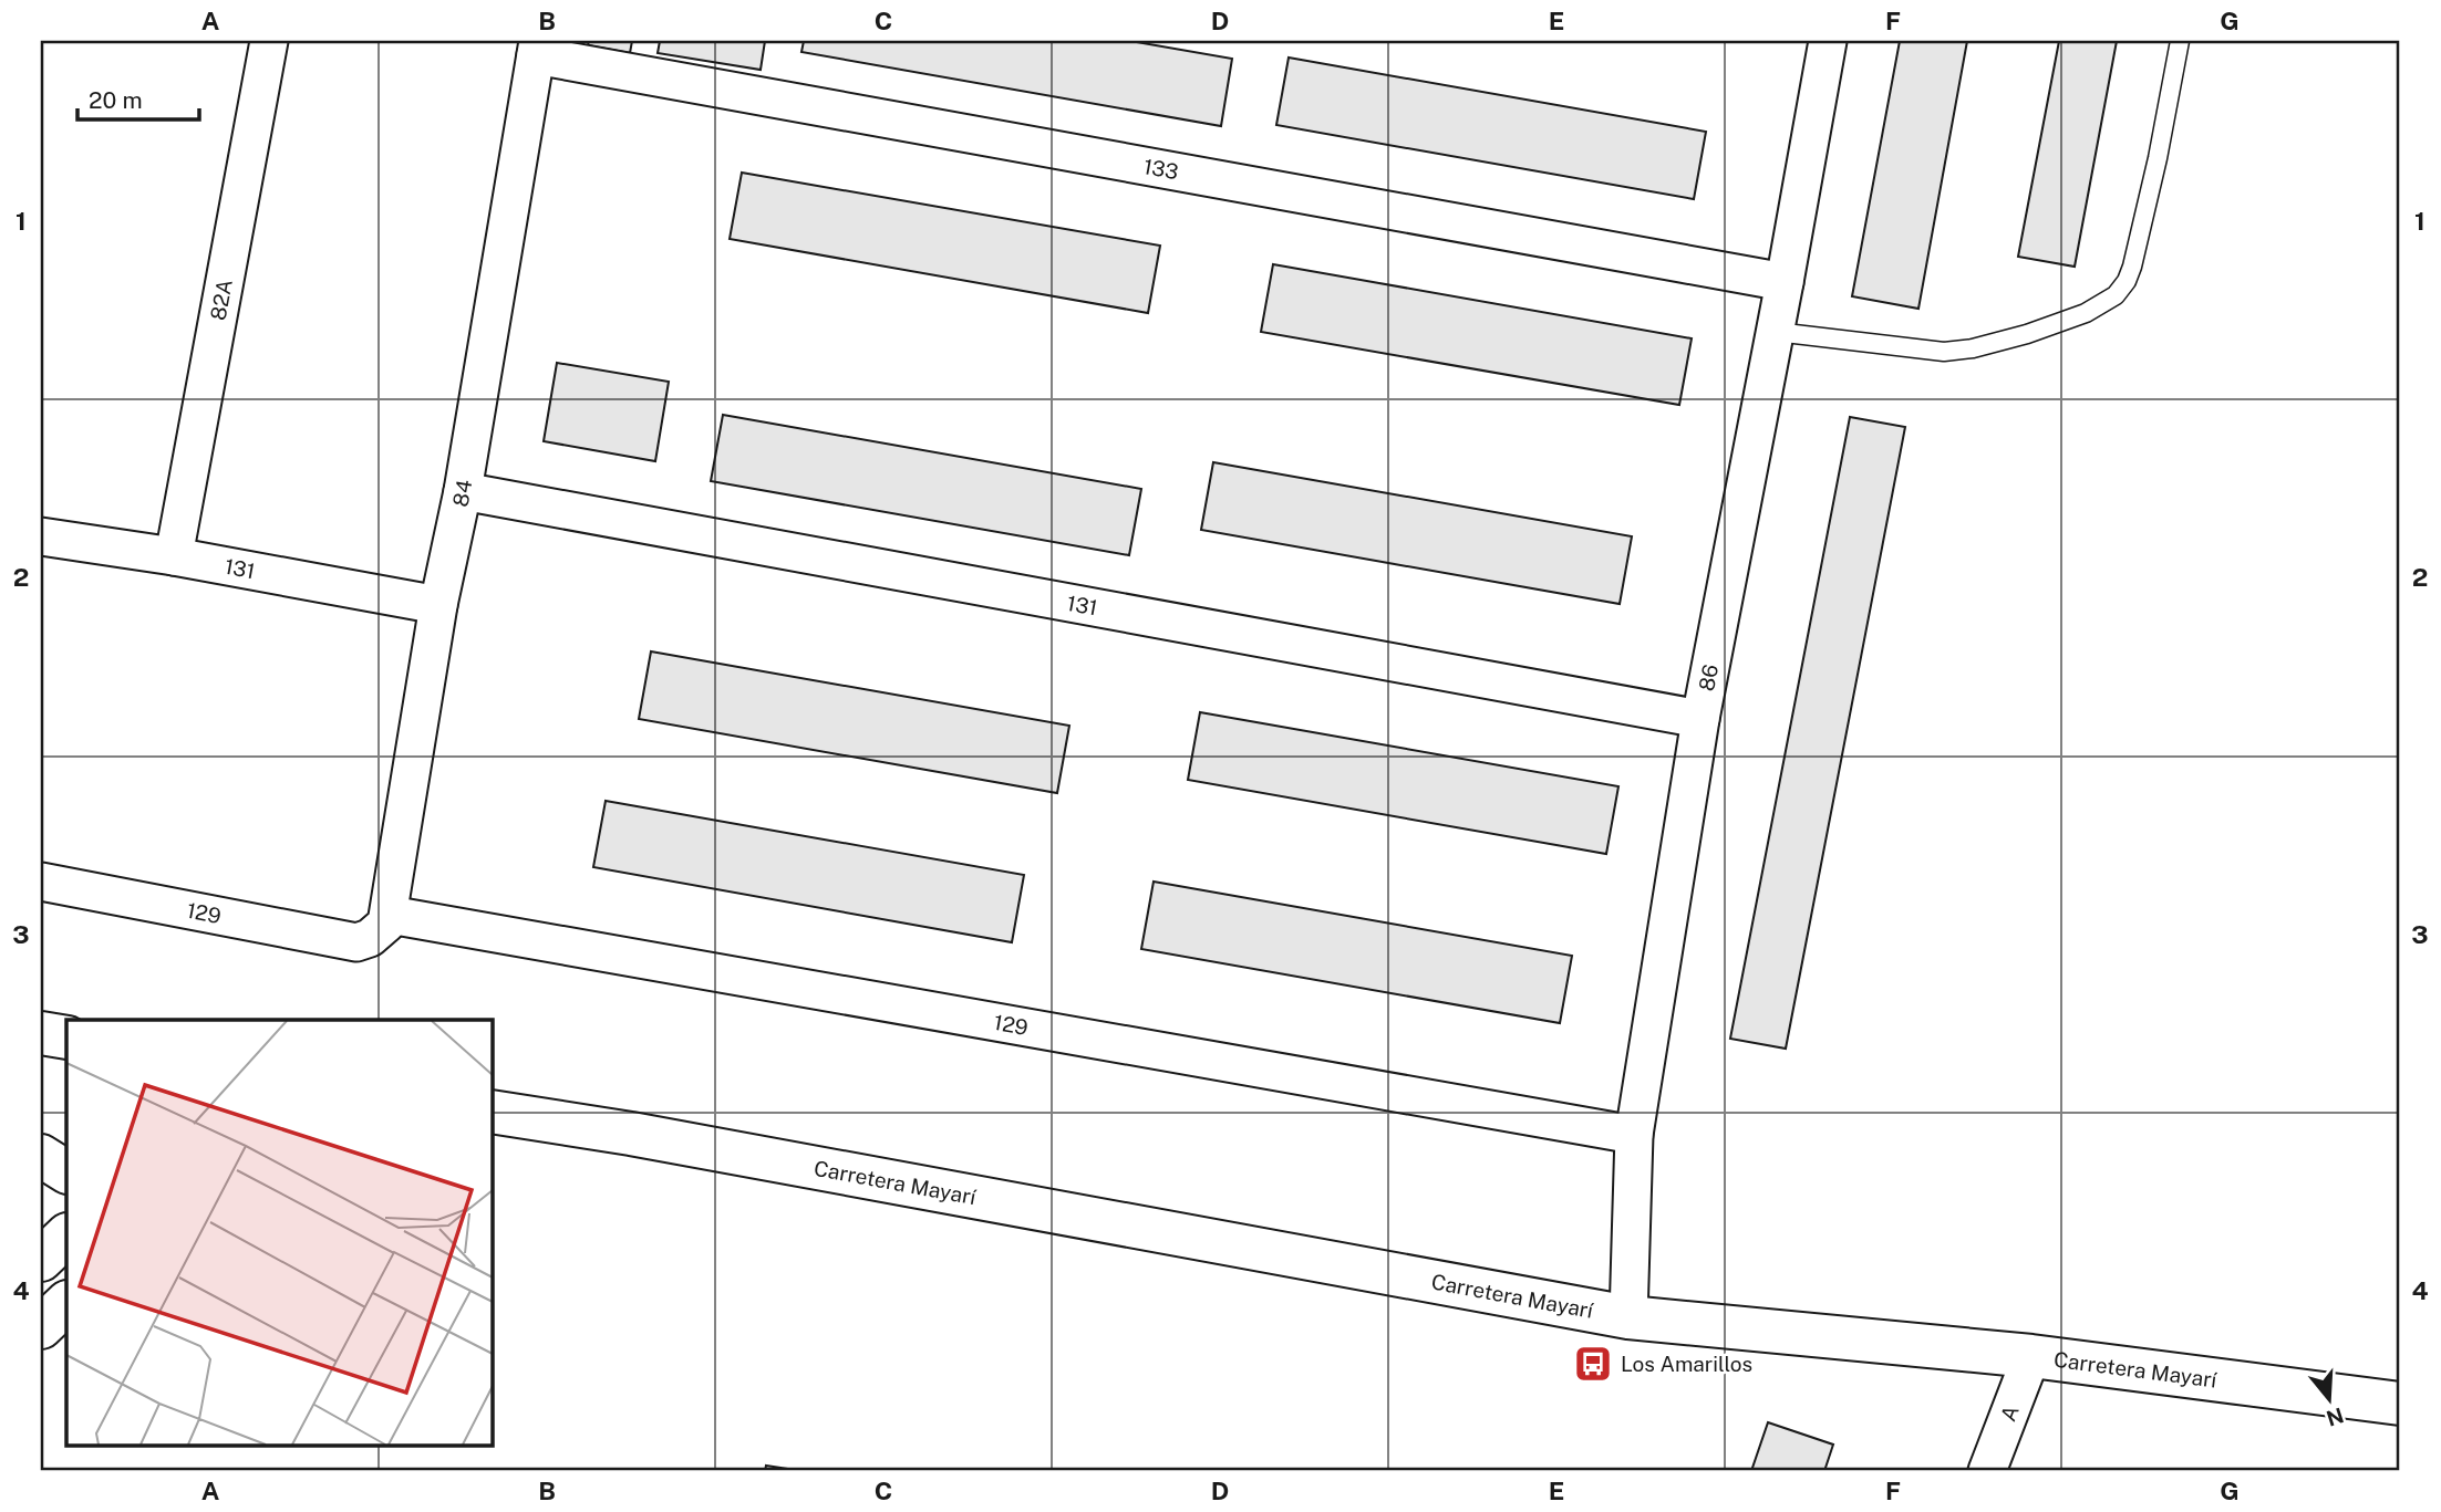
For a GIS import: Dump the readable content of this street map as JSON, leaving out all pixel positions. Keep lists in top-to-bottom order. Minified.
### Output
{"streets":{"main road":["Carretera Mayarí"],"street":["133","82A","84","131","86","129","A"]},"crossings":[["133","84"],["133","86"],["82A","131"],["84","131"],["84","129"],["131","86"],["86","129"],["86","Carretera Mayarí"],["Carretera Mayarí","A"]],"places":{"bus stop":["Los Amarillos"]},"scale_bar":"20 m","north":"bottom","grid":{"columns":["A","B","C","D","E","F","G"],"rows":["1","2","3","4"]}}
